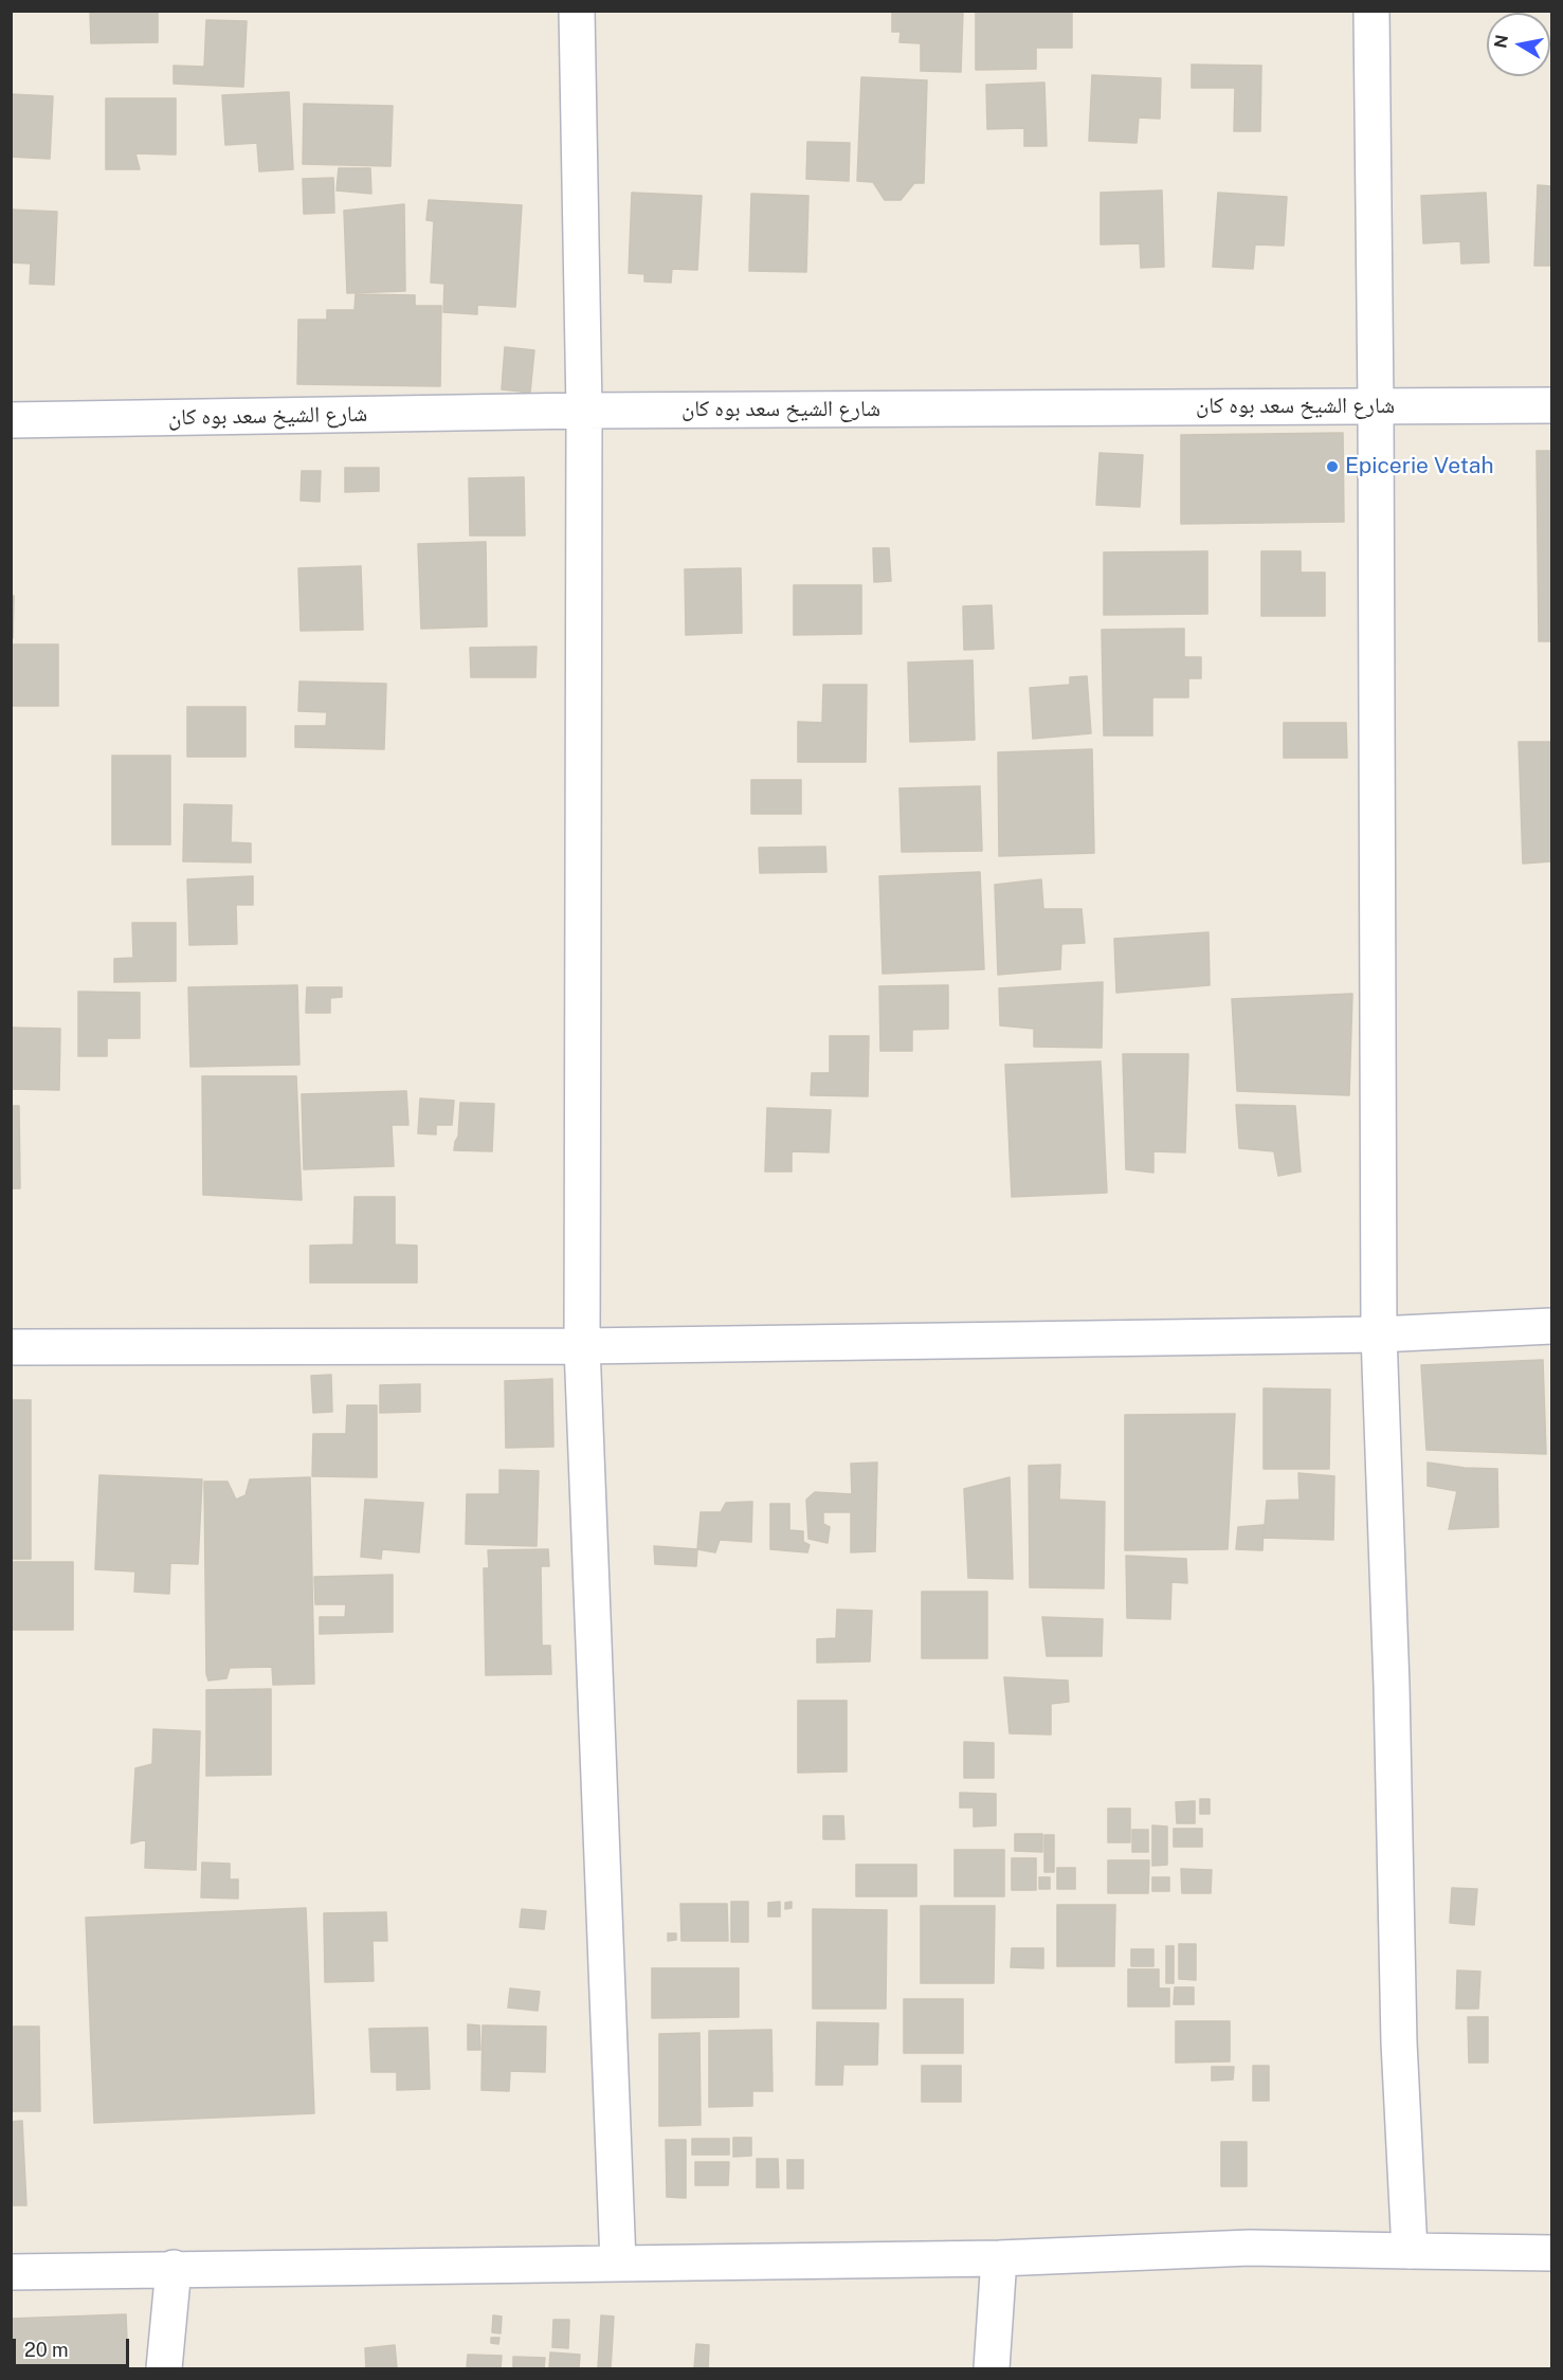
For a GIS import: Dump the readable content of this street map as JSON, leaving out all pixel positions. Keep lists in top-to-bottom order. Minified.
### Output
{"streets":{"street":["شارع الشيخ سعد بوه كان"]},"places":["Epicerie Vetah"],"scale_bar":"20 m","north":"left"}
